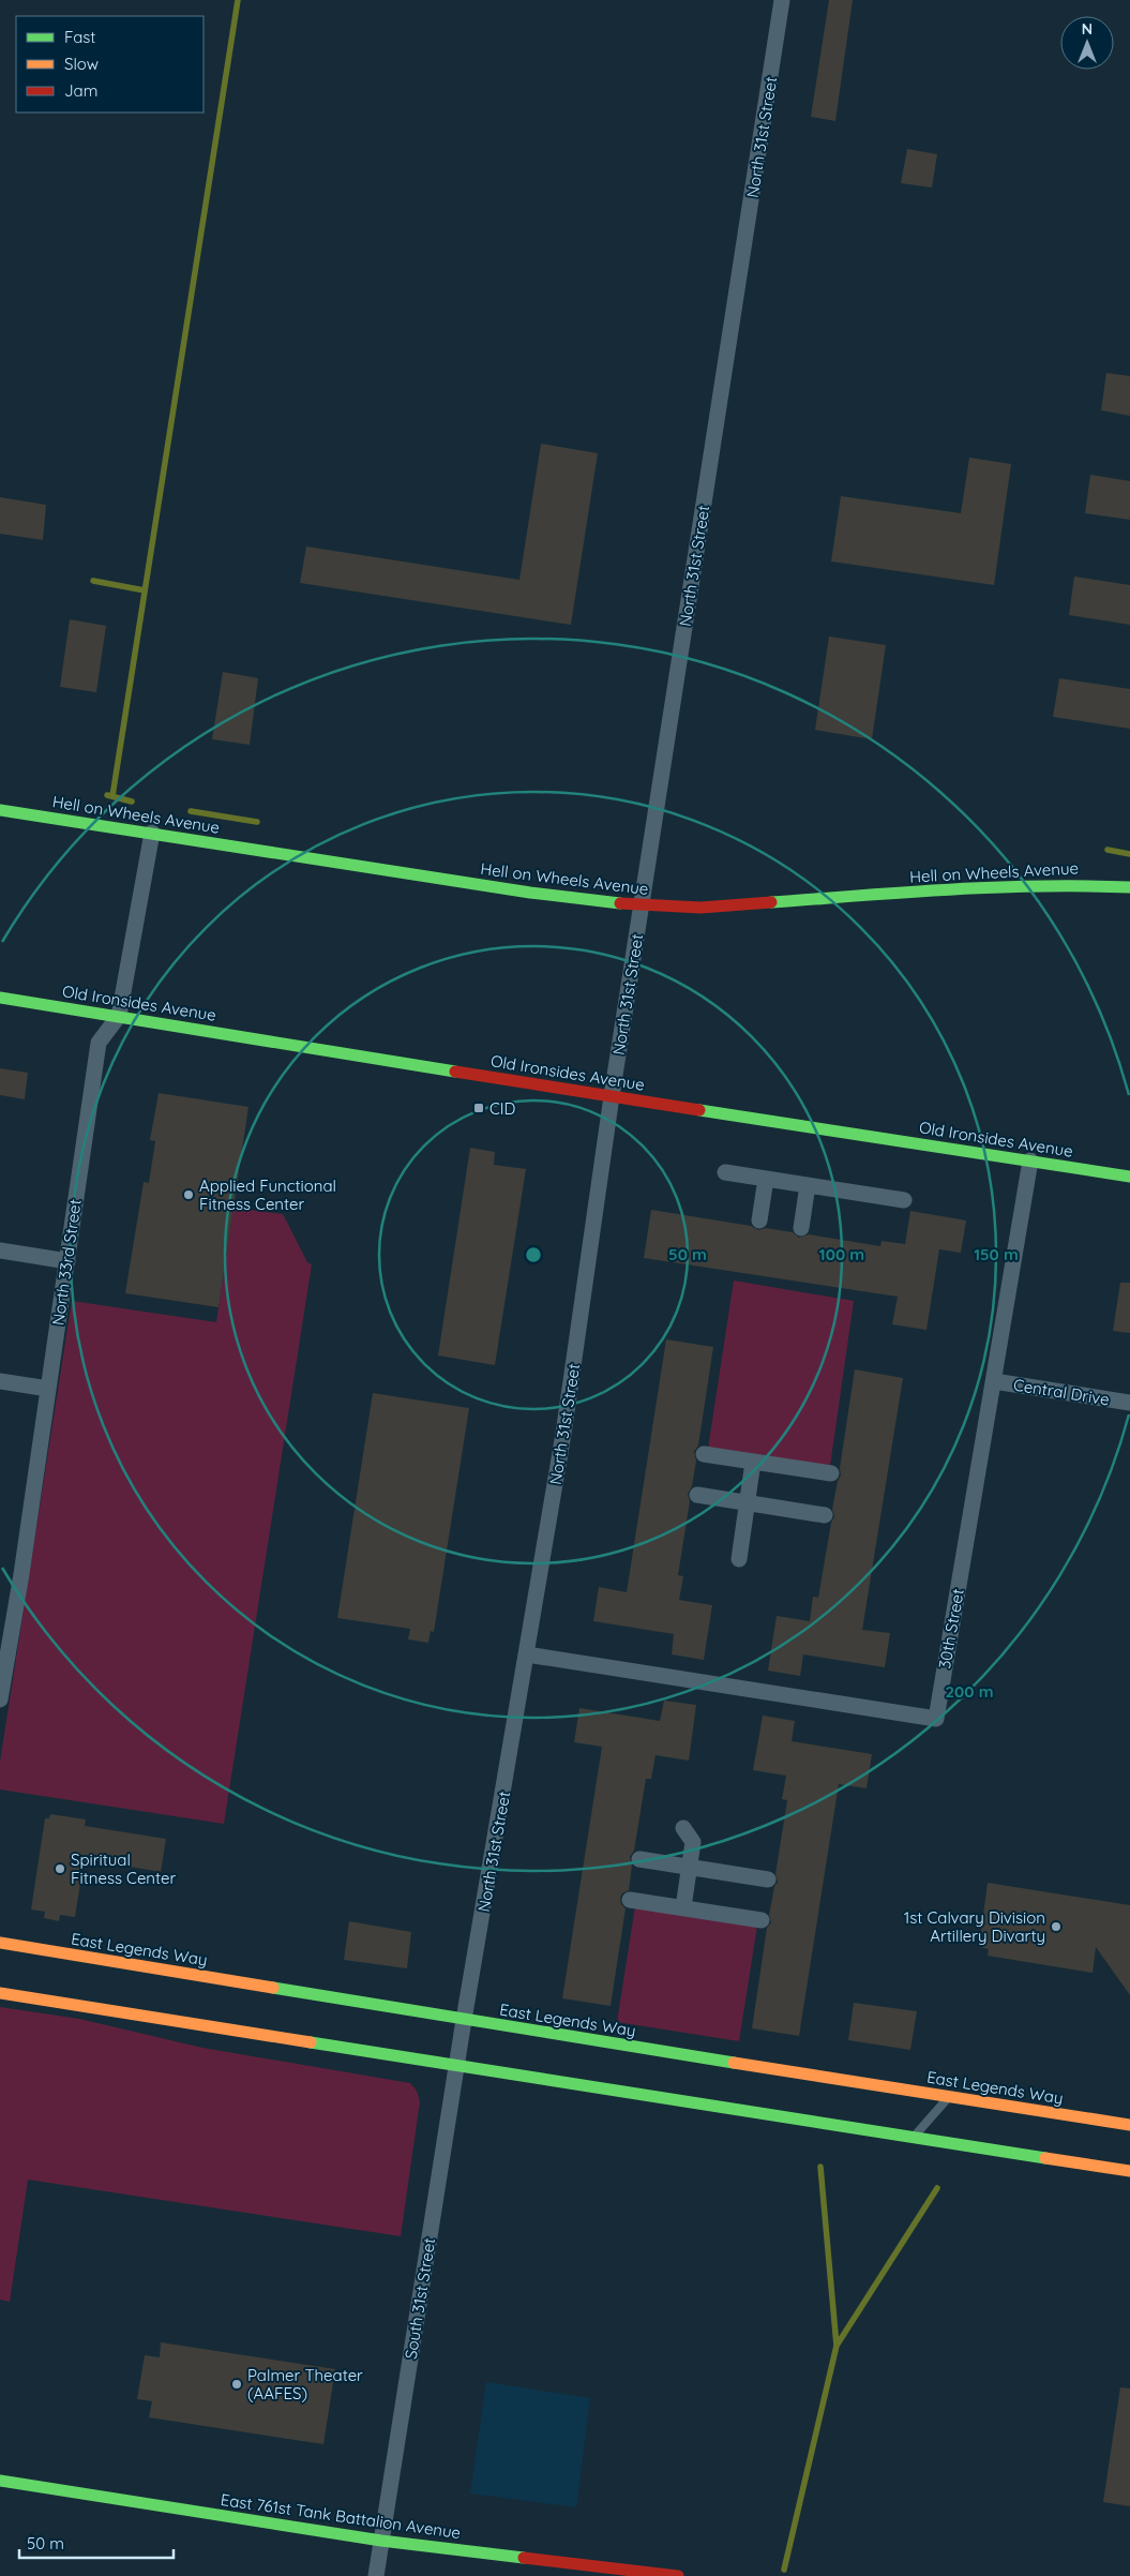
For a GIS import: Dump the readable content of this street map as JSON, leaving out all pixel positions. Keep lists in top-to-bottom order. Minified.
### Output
{"streets":{"street":["North 31st Street","Hell on Wheels Avenue","Old Ironsides Avenue","North 33rd Street","Central Drive","30th Street","East Legends Way","South 31st Street","East 761st Tank Battalion Avenue"]},"crossings":[["North 31st Street","Hell on Wheels Avenue"],["North 31st Street","Old Ironsides Avenue"],["North 31st Street","30th Street"],["North 31st Street","East Legends Way"],["North 31st Street","South 31st Street"],["Hell on Wheels Avenue","North 33rd Street"],["Old Ironsides Avenue","North 33rd Street"],["Old Ironsides Avenue","30th Street"],["Central Drive","30th Street"],["East Legends Way","South 31st Street"],["South 31st Street","East 761st Tank Battalion Avenue"]],"places":{"transit":["CID"],"other":["Applied Functional Fitness Center","Spiritual Fitness Center","1st Calvary Division Artillery Divarty","Palmer Theater (AAFES)"]},"legend":["Fast","Slow","Jam"],"scale_bar":"50 m","north":"top","rings":["50 m","100 m","150 m","200 m"]}
